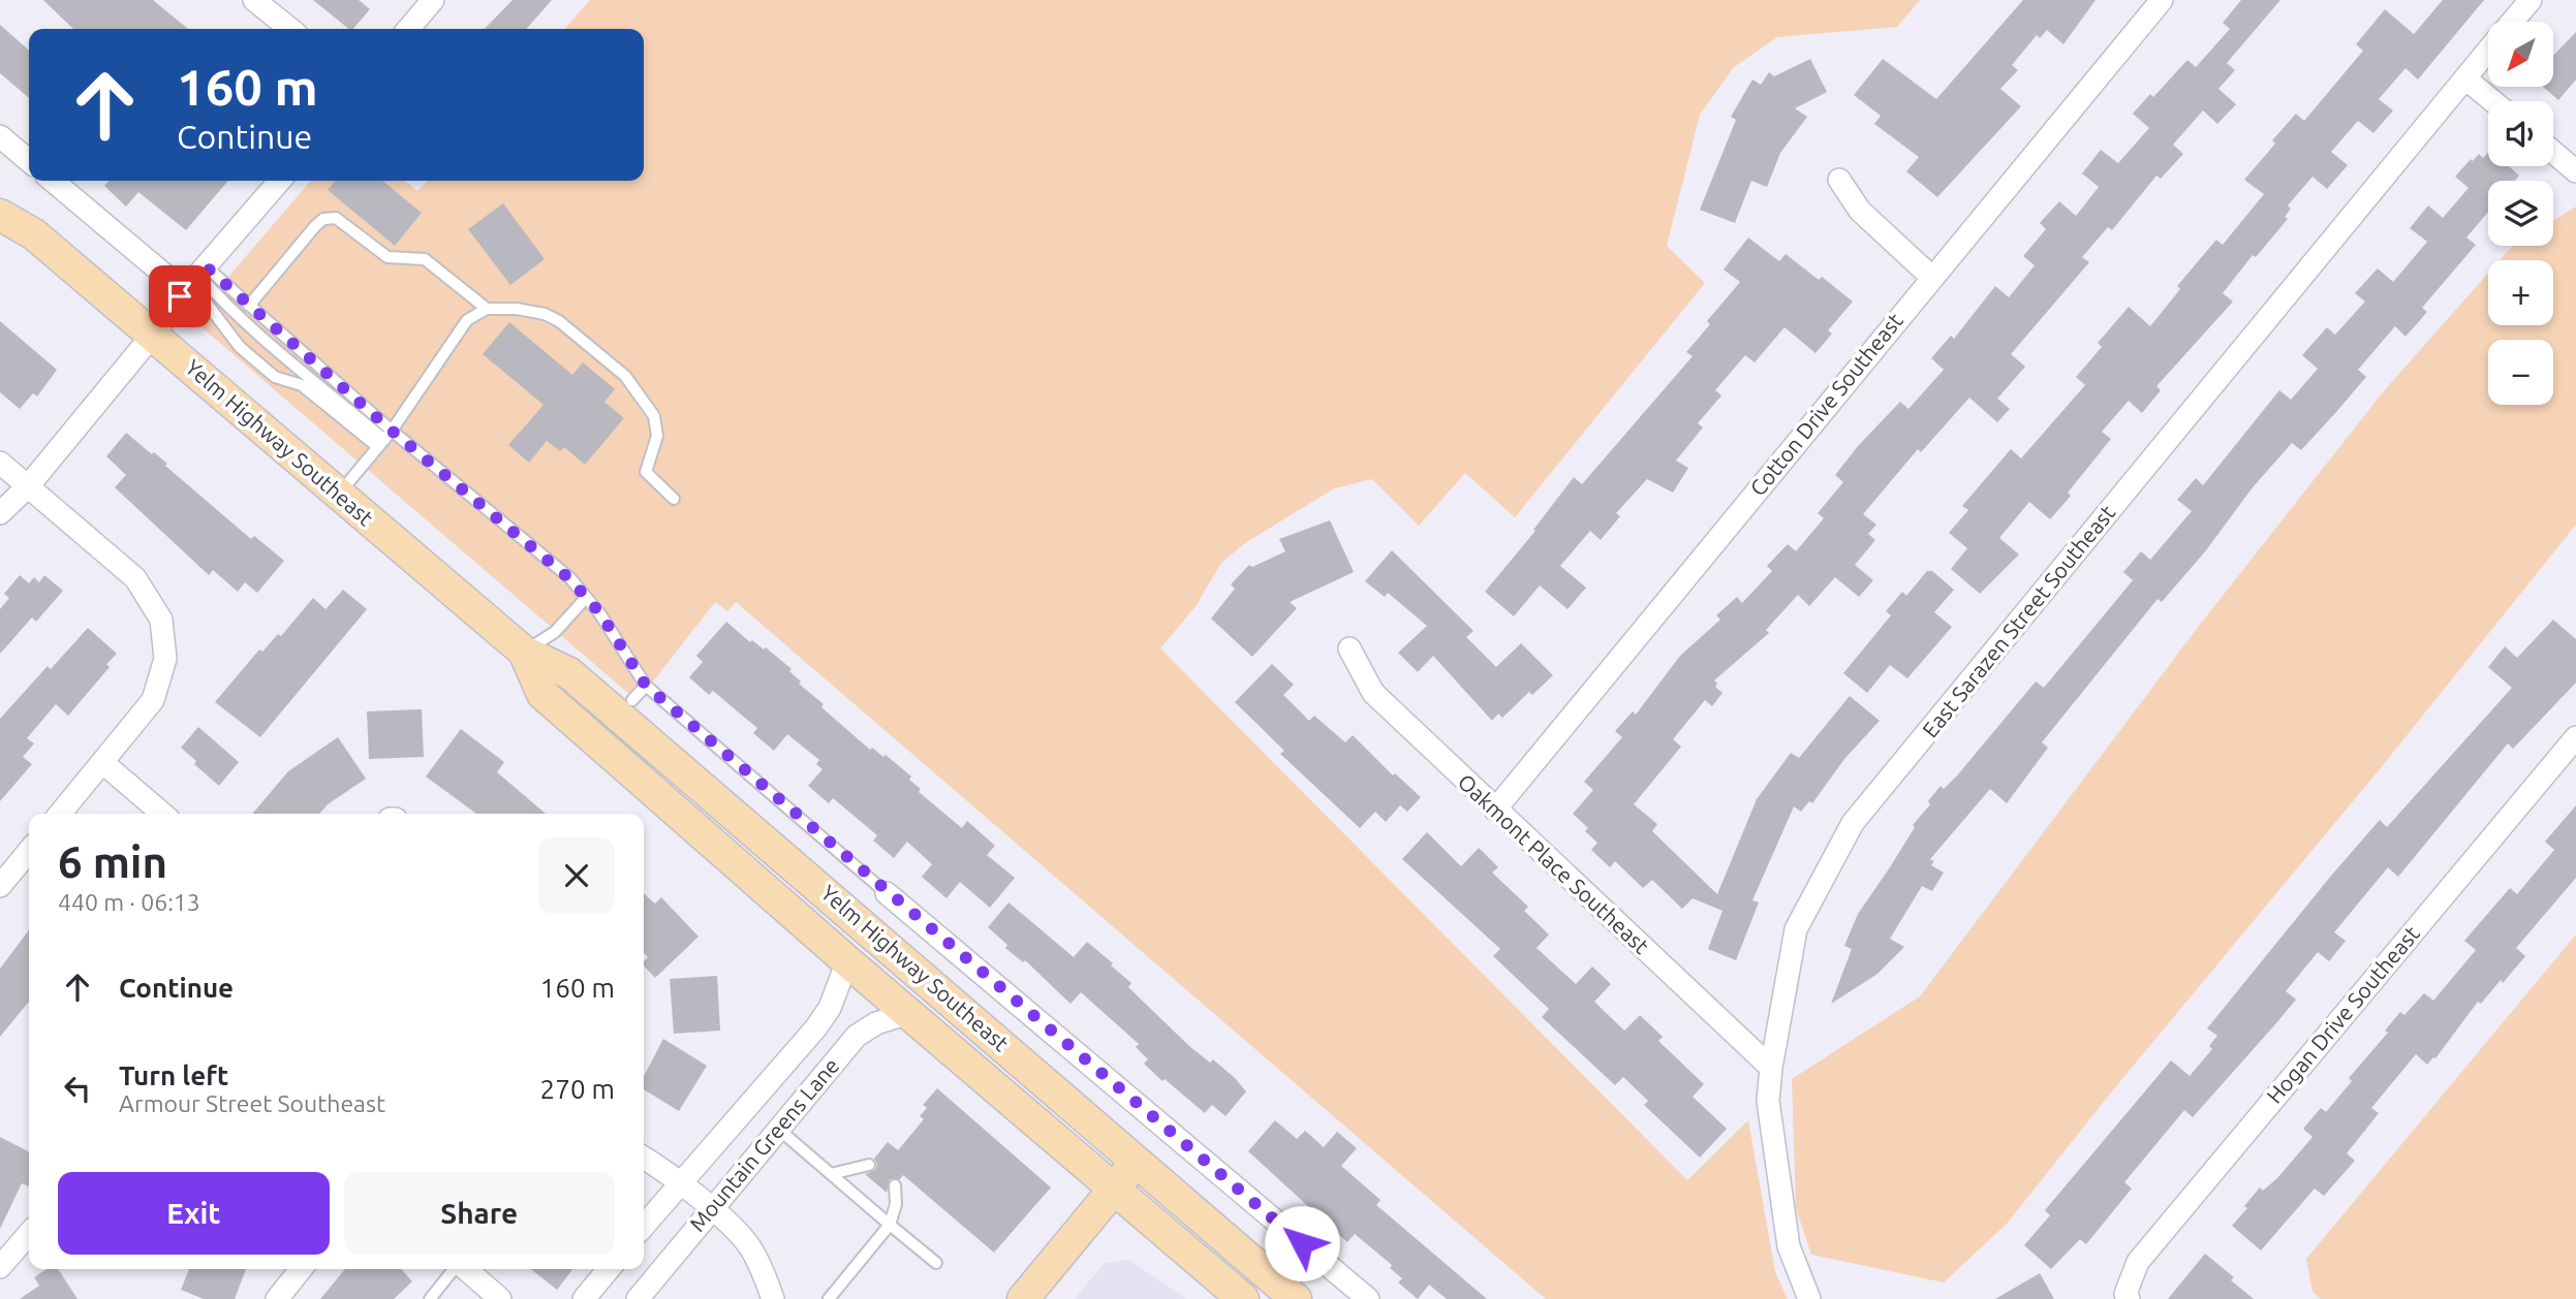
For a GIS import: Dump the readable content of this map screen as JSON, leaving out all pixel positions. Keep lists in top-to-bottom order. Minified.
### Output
{"streets":{"main road":["Yelm Highway Southeast"],"street":["Cotton Drive Southeast","East Sarazen Street Southeast","Oakmont Place Southeast","Hogan Drive Southeast","Mountain Greens Lane"]},"crossings":[["Cotton Drive Southeast","Oakmont Place Southeast"],["Yelm Highway Southeast","Mountain Greens Lane"],["East Sarazen Street Southeast","Oakmont Place Southeast"]],"north":"bottom left","page":{"map_buttons":["+","−"],"turn":["160 m","Continue"],"heading":["6 min","440 m · 06:13"],"list":[{"name":"Continue","value":"160 m"},{"name":"Turn left","note":"Armour Street Southeast","value":"270 m"}],"buttons":["Exit","Share"]}}
